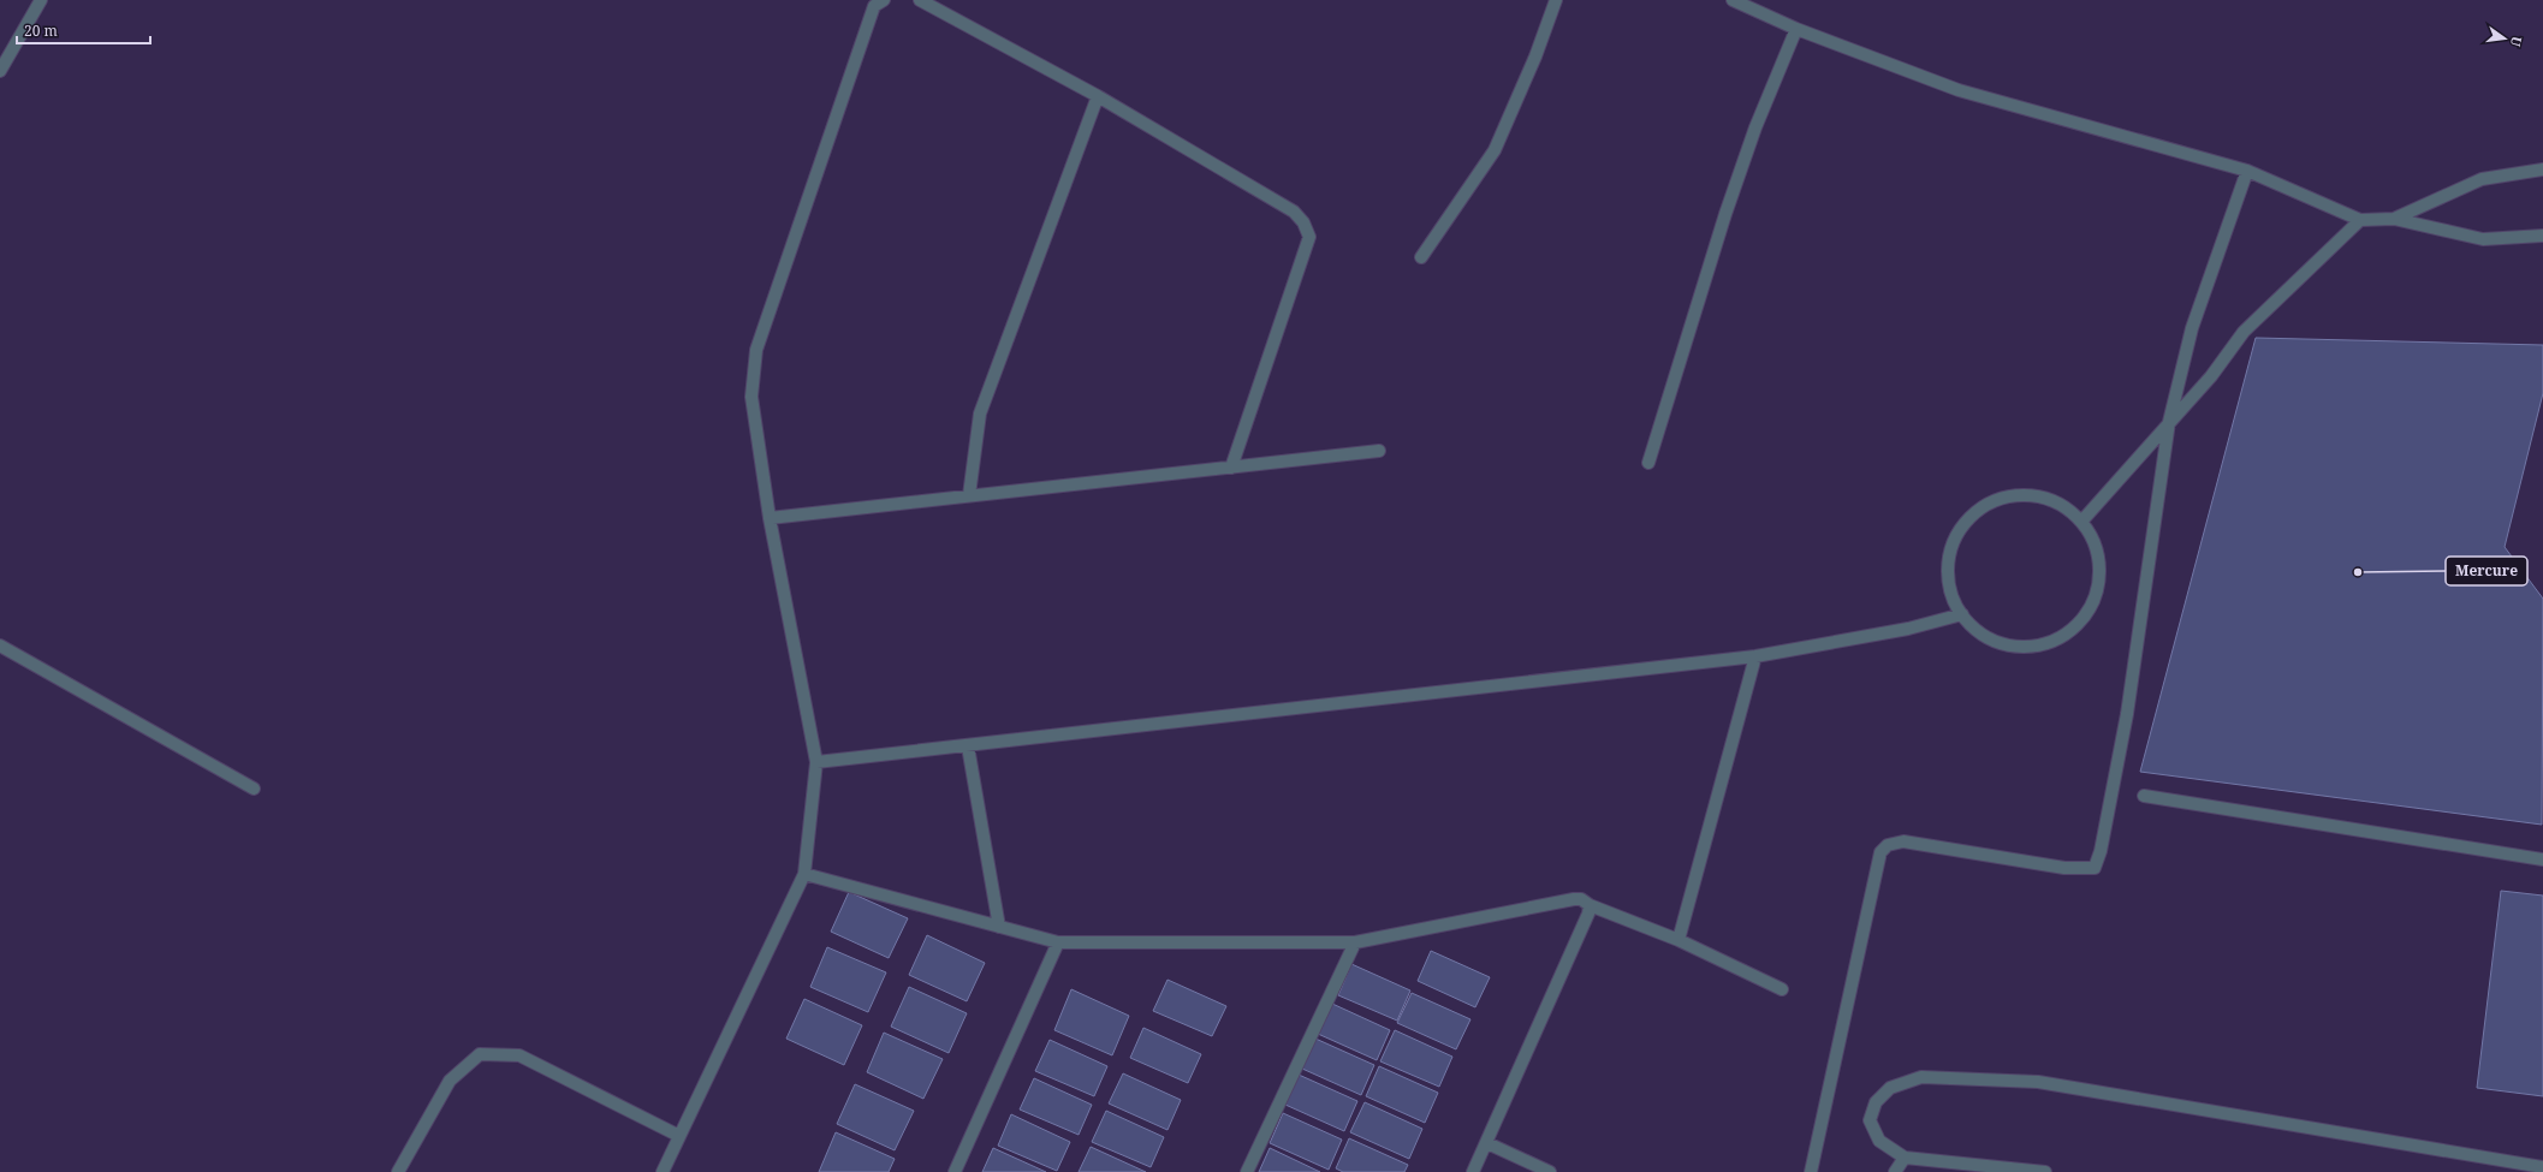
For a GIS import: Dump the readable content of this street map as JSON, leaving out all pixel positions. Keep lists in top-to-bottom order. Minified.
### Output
{"places":["Mercure"],"scale_bar":"20 m","north":"right"}
